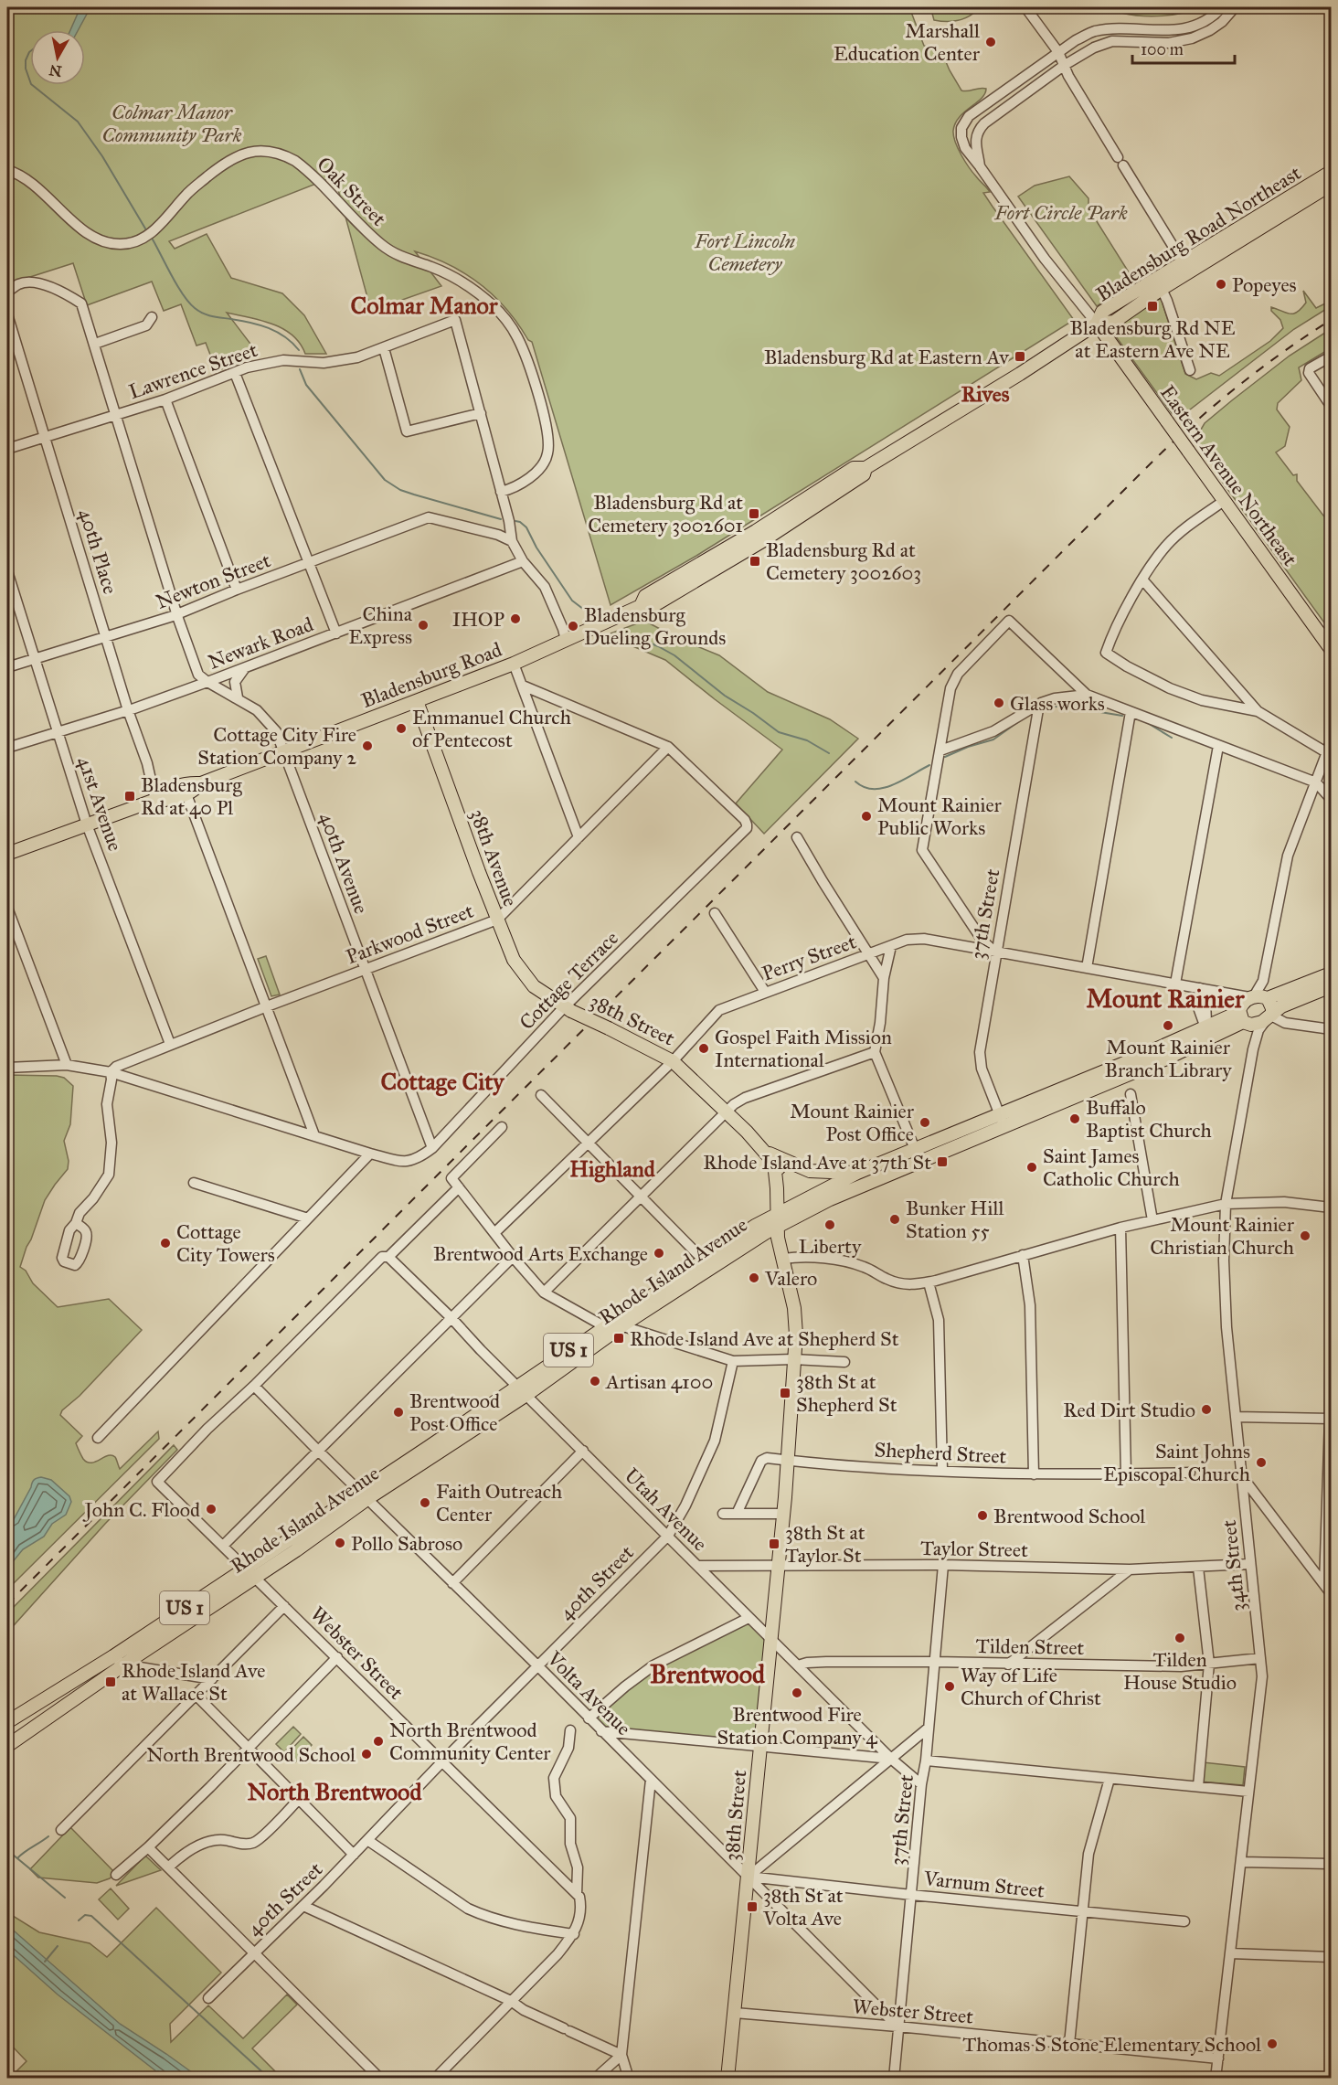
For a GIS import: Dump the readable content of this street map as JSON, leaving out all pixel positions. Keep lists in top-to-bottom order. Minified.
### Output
{"streets":{"main road":["Bladensburg Road Northeast","Eastern Avenue Northeast","Bladensburg Road","38th Avenue","38th Street","Rhode Island Avenue","US 1"],"street":["Oak Street","Lawrence Street","40th Place","Newton Street","Newark Road","41st Avenue","40th Avenue","37th Street","Parkwood Street","Perry Street","Cottage Terrace","Shepherd Street","Utah Avenue","Taylor Street","34th Street","40th Street","Tilden Street","Webster Street","Volta Avenue","Varnum Street"]},"crossings":[["Bladensburg Road Northeast","Eastern Avenue Northeast"],["Bladensburg Road Northeast","Bladensburg Road"],["Lawrence Street","40th Place"],["Lawrence Street","40th Avenue"],["Eastern Avenue Northeast","Bladensburg Road"],["40th Place","Newton Street"],["40th Place","Newark Road"],["40th Place","Bladensburg Road"],["Newton Street","41st Avenue"],["Newton Street","40th Avenue"],["Newark Road","41st Avenue"],["Newark Road","40th Avenue"],["Bladensburg Road","41st Avenue"],["Bladensburg Road","38th Avenue"],["Bladensburg Road","40th Avenue"],["41st Avenue","Parkwood Street"],["38th Avenue","Parkwood Street"],["38th Avenue","Cottage Terrace"],["38th Avenue","38th Street"],["40th Avenue","Parkwood Street"],["40th Avenue","Cottage Terrace"],["37th Street","Perry Street"],["37th Street","Rhode Island Avenue"],["37th Street","Utah Avenue"],["37th Street","Taylor Street"],["37th Street","Tilden Street"],["37th Street","Webster Street"],["37th Street","Volta Avenue"],["37th Street","Varnum Street"],["Parkwood Street","Cottage Terrace"],["Perry Street","38th Street"],["Perry Street","Rhode Island Avenue"],["Perry Street","US 1"],["Perry Street","34th Street"],["Cottage Terrace","38th Street"],["38th Street","Rhode Island Avenue"],["38th Street","Shepherd Street"],["38th Street","Utah Avenue"],["38th Street","Taylor Street"],["38th Street","Webster Street"],["38th Street","Volta Avenue"],["38th Street","Varnum Street"],["Rhode Island Avenue","US 1"],["Rhode Island Avenue","Utah Avenue"],["Rhode Island Avenue","34th Street"],["Rhode Island Avenue","Webster Street"],["Rhode Island Avenue","Volta Avenue"],["US 1","34th Street"],["Utah Avenue","Taylor Street"],["Utah Avenue","40th Street"],["Utah Avenue","Tilden Street"],["Taylor Street","34th Street"],["34th Street","Tilden Street"],["34th Street","Webster Street"],["40th Street","Webster Street"],["40th Street","Volta Avenue"],["Webster Street","Volta Avenue"],["Volta Avenue","Varnum Street"]],"districts":["Colmar Manor","Rives","Mount Rainier","Cottage City","Highland","Brentwood","North Brentwood"],"parks":["Colmar Manor Community Park","Fort Circle Park","Fort Lincoln Cemetery"],"places":{"other":["Marshall Education Center","Popeyes","IHOP","China Express","Bladensburg Dueling Grounds","Glass works","Emmanuel Church of Pentecost","Cottage City Fire Station Company 2","Mount Rainier Public Works","Mount Rainier Branch Library","Gospel Faith Mission International","Buffalo Baptist Church","Mount Rainier Post Office","Saint James Catholic Church","Bunker Hill Station 55","Liberty","Mount Rainier Christian Church","Cottage City Towers","Brentwood Arts Exchange","Valero","Artisan 4100","Red Dirt Studio","Brentwood Post Office","Saint Johns Episcopal Church","Faith Outreach Center","John C. Flood","Brentwood School","Pollo Sabroso","Tilden House Studio","Way of Life Church of Christ","Brentwood Fire Station Company 4","North Brentwood Community Center","North Brentwood School","Thomas S Stone Elementary School"],"transit":["Bladensburg Rd NE at Eastern Ave NE","Bladensburg Rd at Eastern Av","Bladensburg Rd at Cemetery 3002601","Bladensburg Rd at Cemetery 3002603","Bladensburg Rd at 40 Pl","Rhode Island Ave at 37th St","Rhode Island Ave at Shepherd St","38th St at Shepherd St","38th St at Taylor St","Rhode Island Ave at Wallace St","38th St at Volta Ave"]},"scale_bar":"100 m","north":"bottom"}
